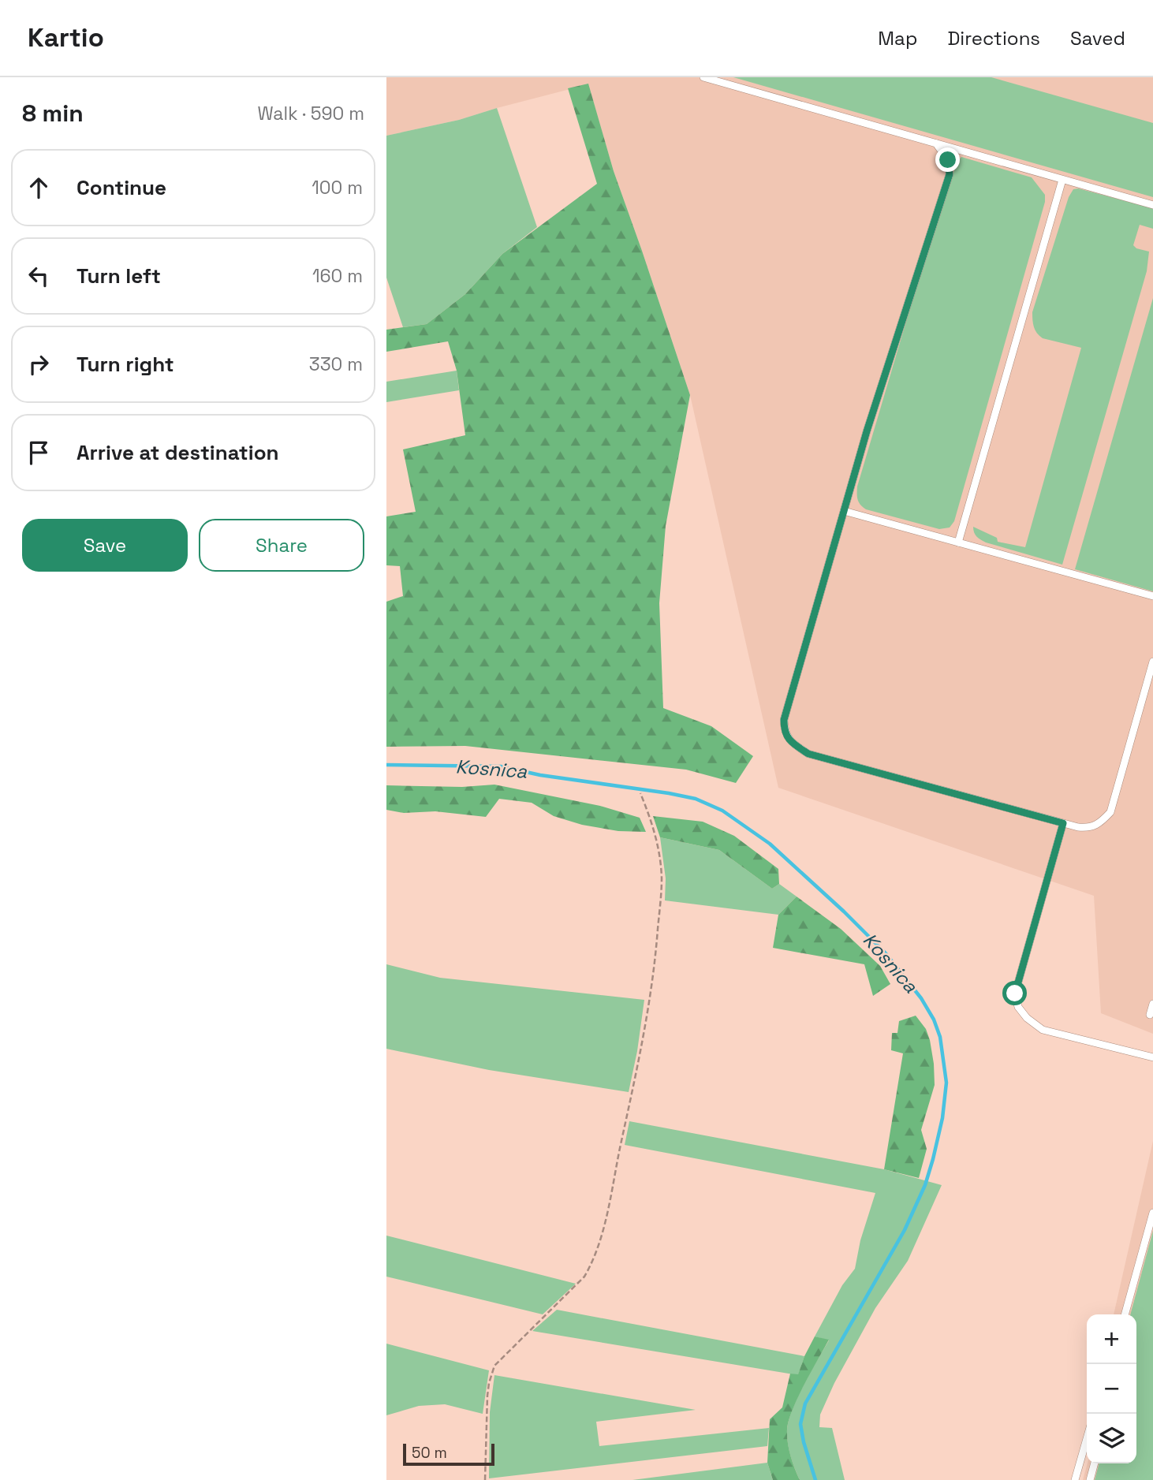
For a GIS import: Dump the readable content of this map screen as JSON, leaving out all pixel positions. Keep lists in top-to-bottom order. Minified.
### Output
{"water":["Kosnica"],"scale_bar":"50 m","page":{"header":"Kartio","nav":["Map","Directions","Saved"],"heading":["8 min","Walk · 590 m"],"list":[["Continue","100 m"],["Turn left","160 m"],["Turn right","330 m"],"Arrive at destination"],"buttons":["Save","Share"],"map_buttons":["+","−"],"scale":"50 m"}}
